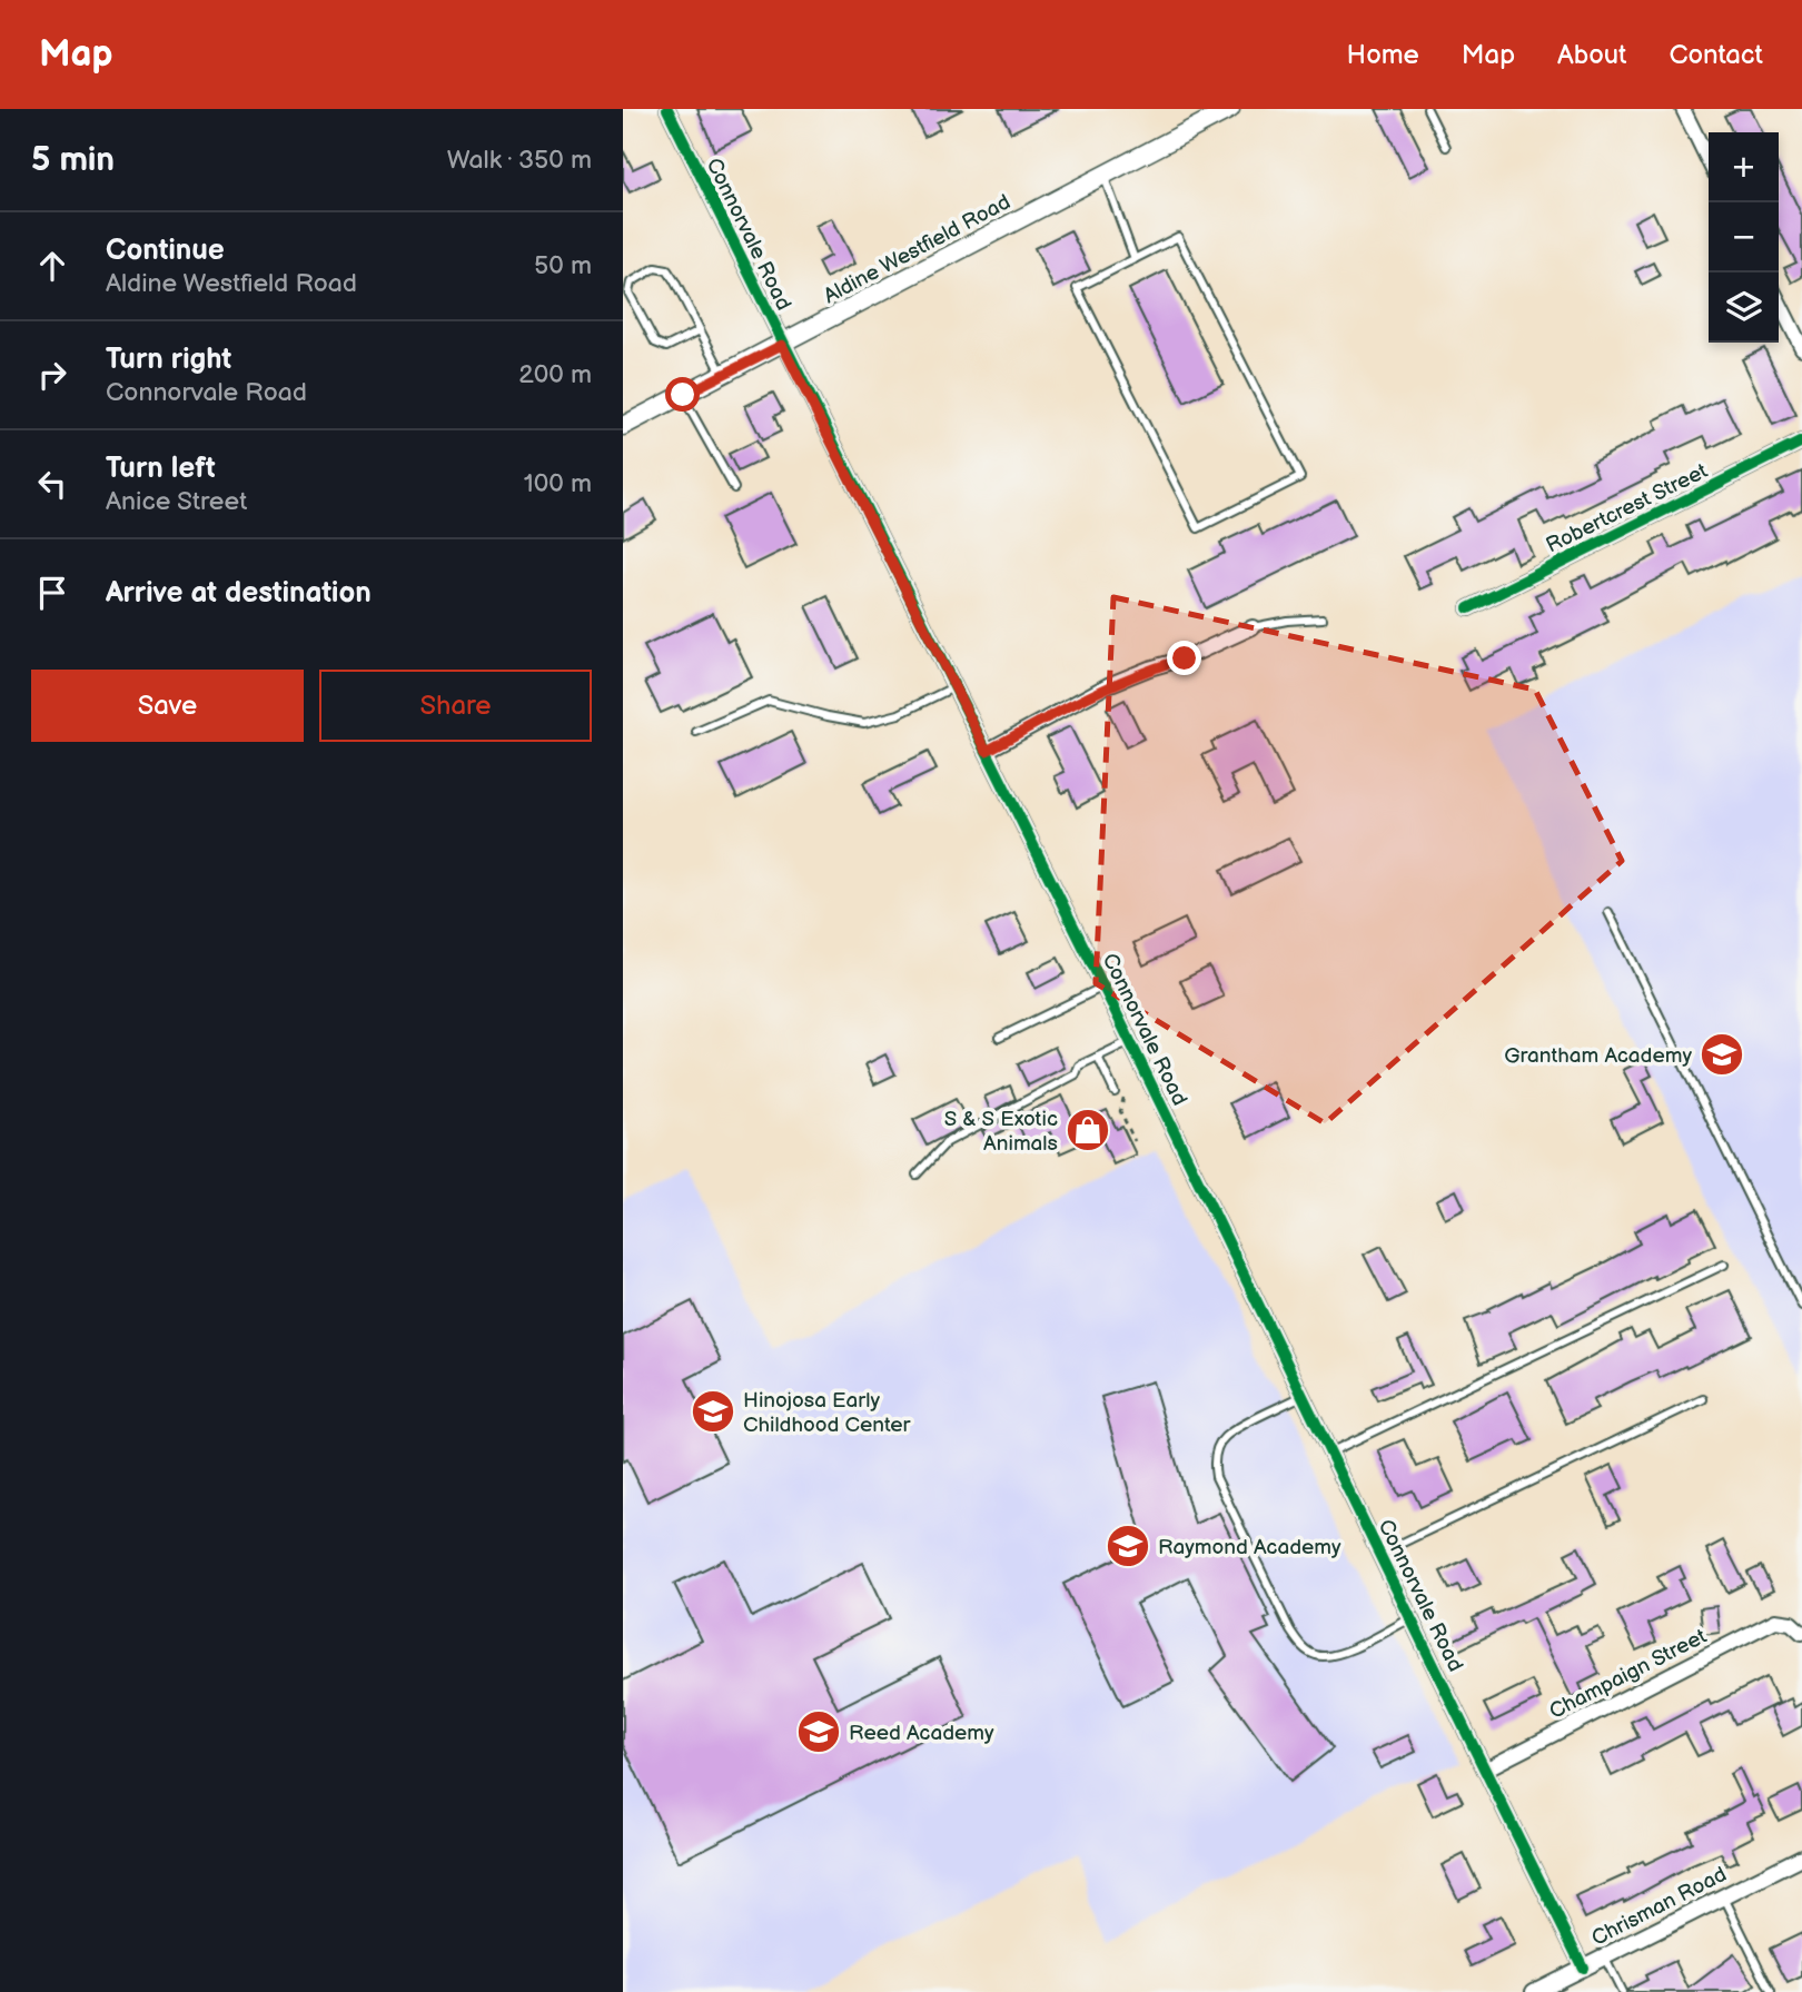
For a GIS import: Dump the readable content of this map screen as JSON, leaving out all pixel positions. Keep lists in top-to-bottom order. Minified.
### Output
{"streets":{"main road":["Aldine Westfield Road"],"street":["Connorvale Road","Robertcrest Street","Champaign Street","Chrisman Road"]},"crossings":[["Connorvale Road","Aldine Westfield Road"],["Connorvale Road","Champaign Street"],["Connorvale Road","Chrisman Road"]],"places":{"school or university":["Grantham Academy","Hinojosa Early Childhood Center","Raymond Academy","Reed Academy"],"shop":["S & S Exotic Animals"]},"page":{"header":"Map","nav":["Home","Map","About","Contact"],"heading":["5 min","Walk · 350 m"],"map_buttons":["+","−"],"list":[["Continue","Aldine Westfield Road","50 m"],["Turn right","Connorvale Road","200 m"],["Turn left","Anice Street","100 m"],"Arrive at destination"],"buttons":["Save","Share"]}}
